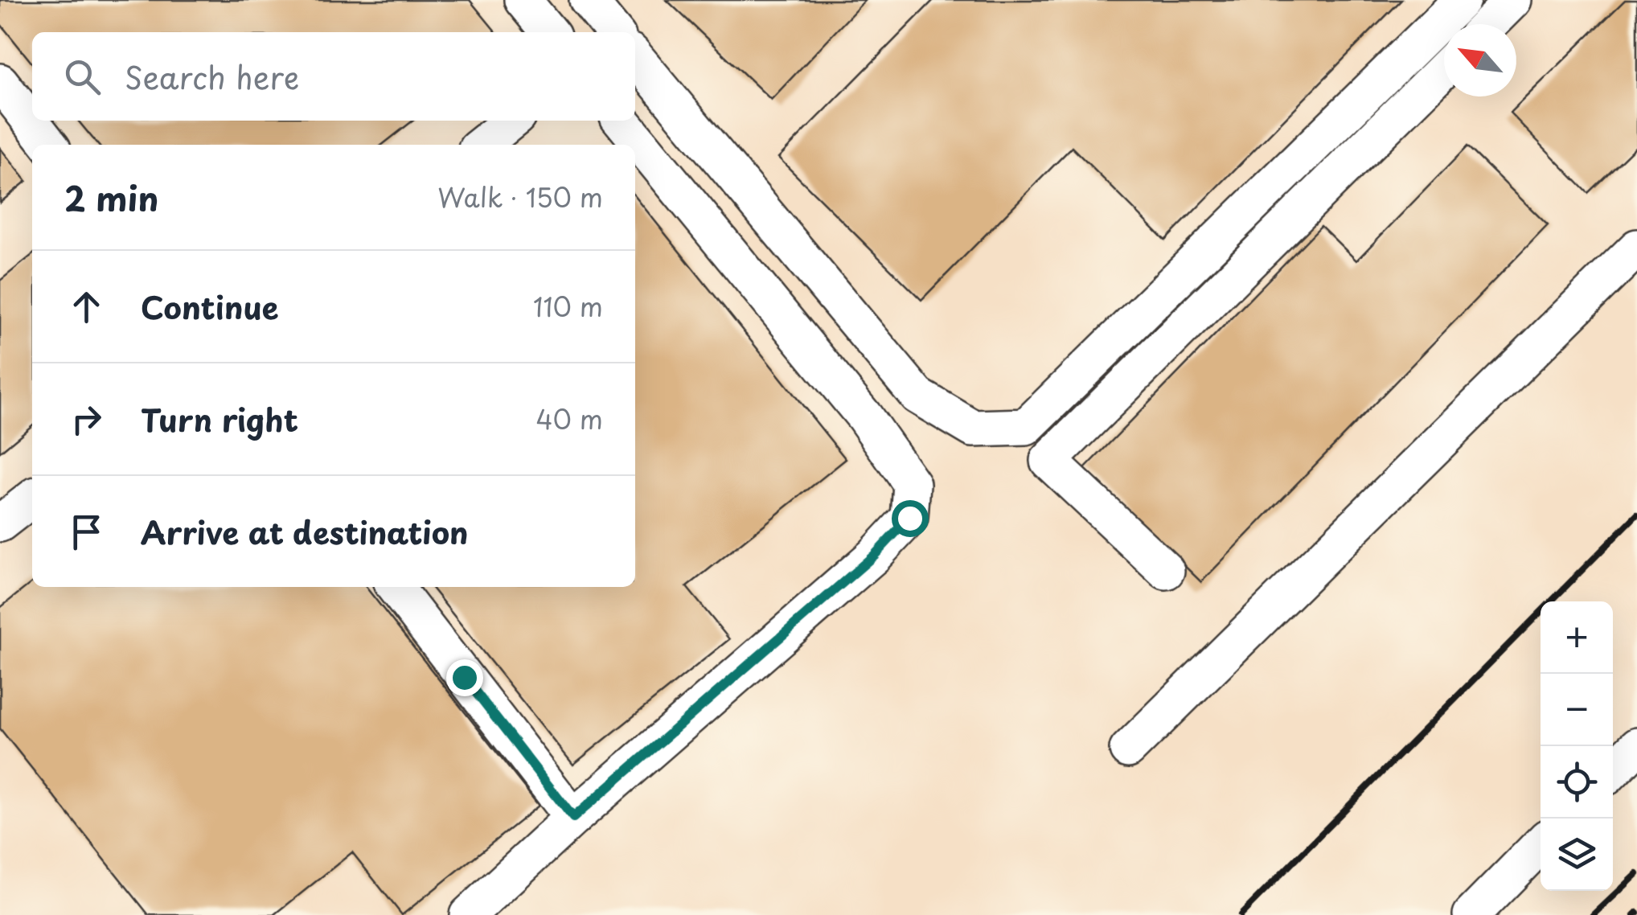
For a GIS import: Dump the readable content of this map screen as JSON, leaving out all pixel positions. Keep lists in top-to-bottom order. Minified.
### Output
{"north":"top left","page":{"search":"Search here","heading":["2 min","Walk · 150 m"],"list":[["Continue","110 m"],["Turn right","40 m"],"Arrive at destination"],"map_buttons":["+","−"]}}
